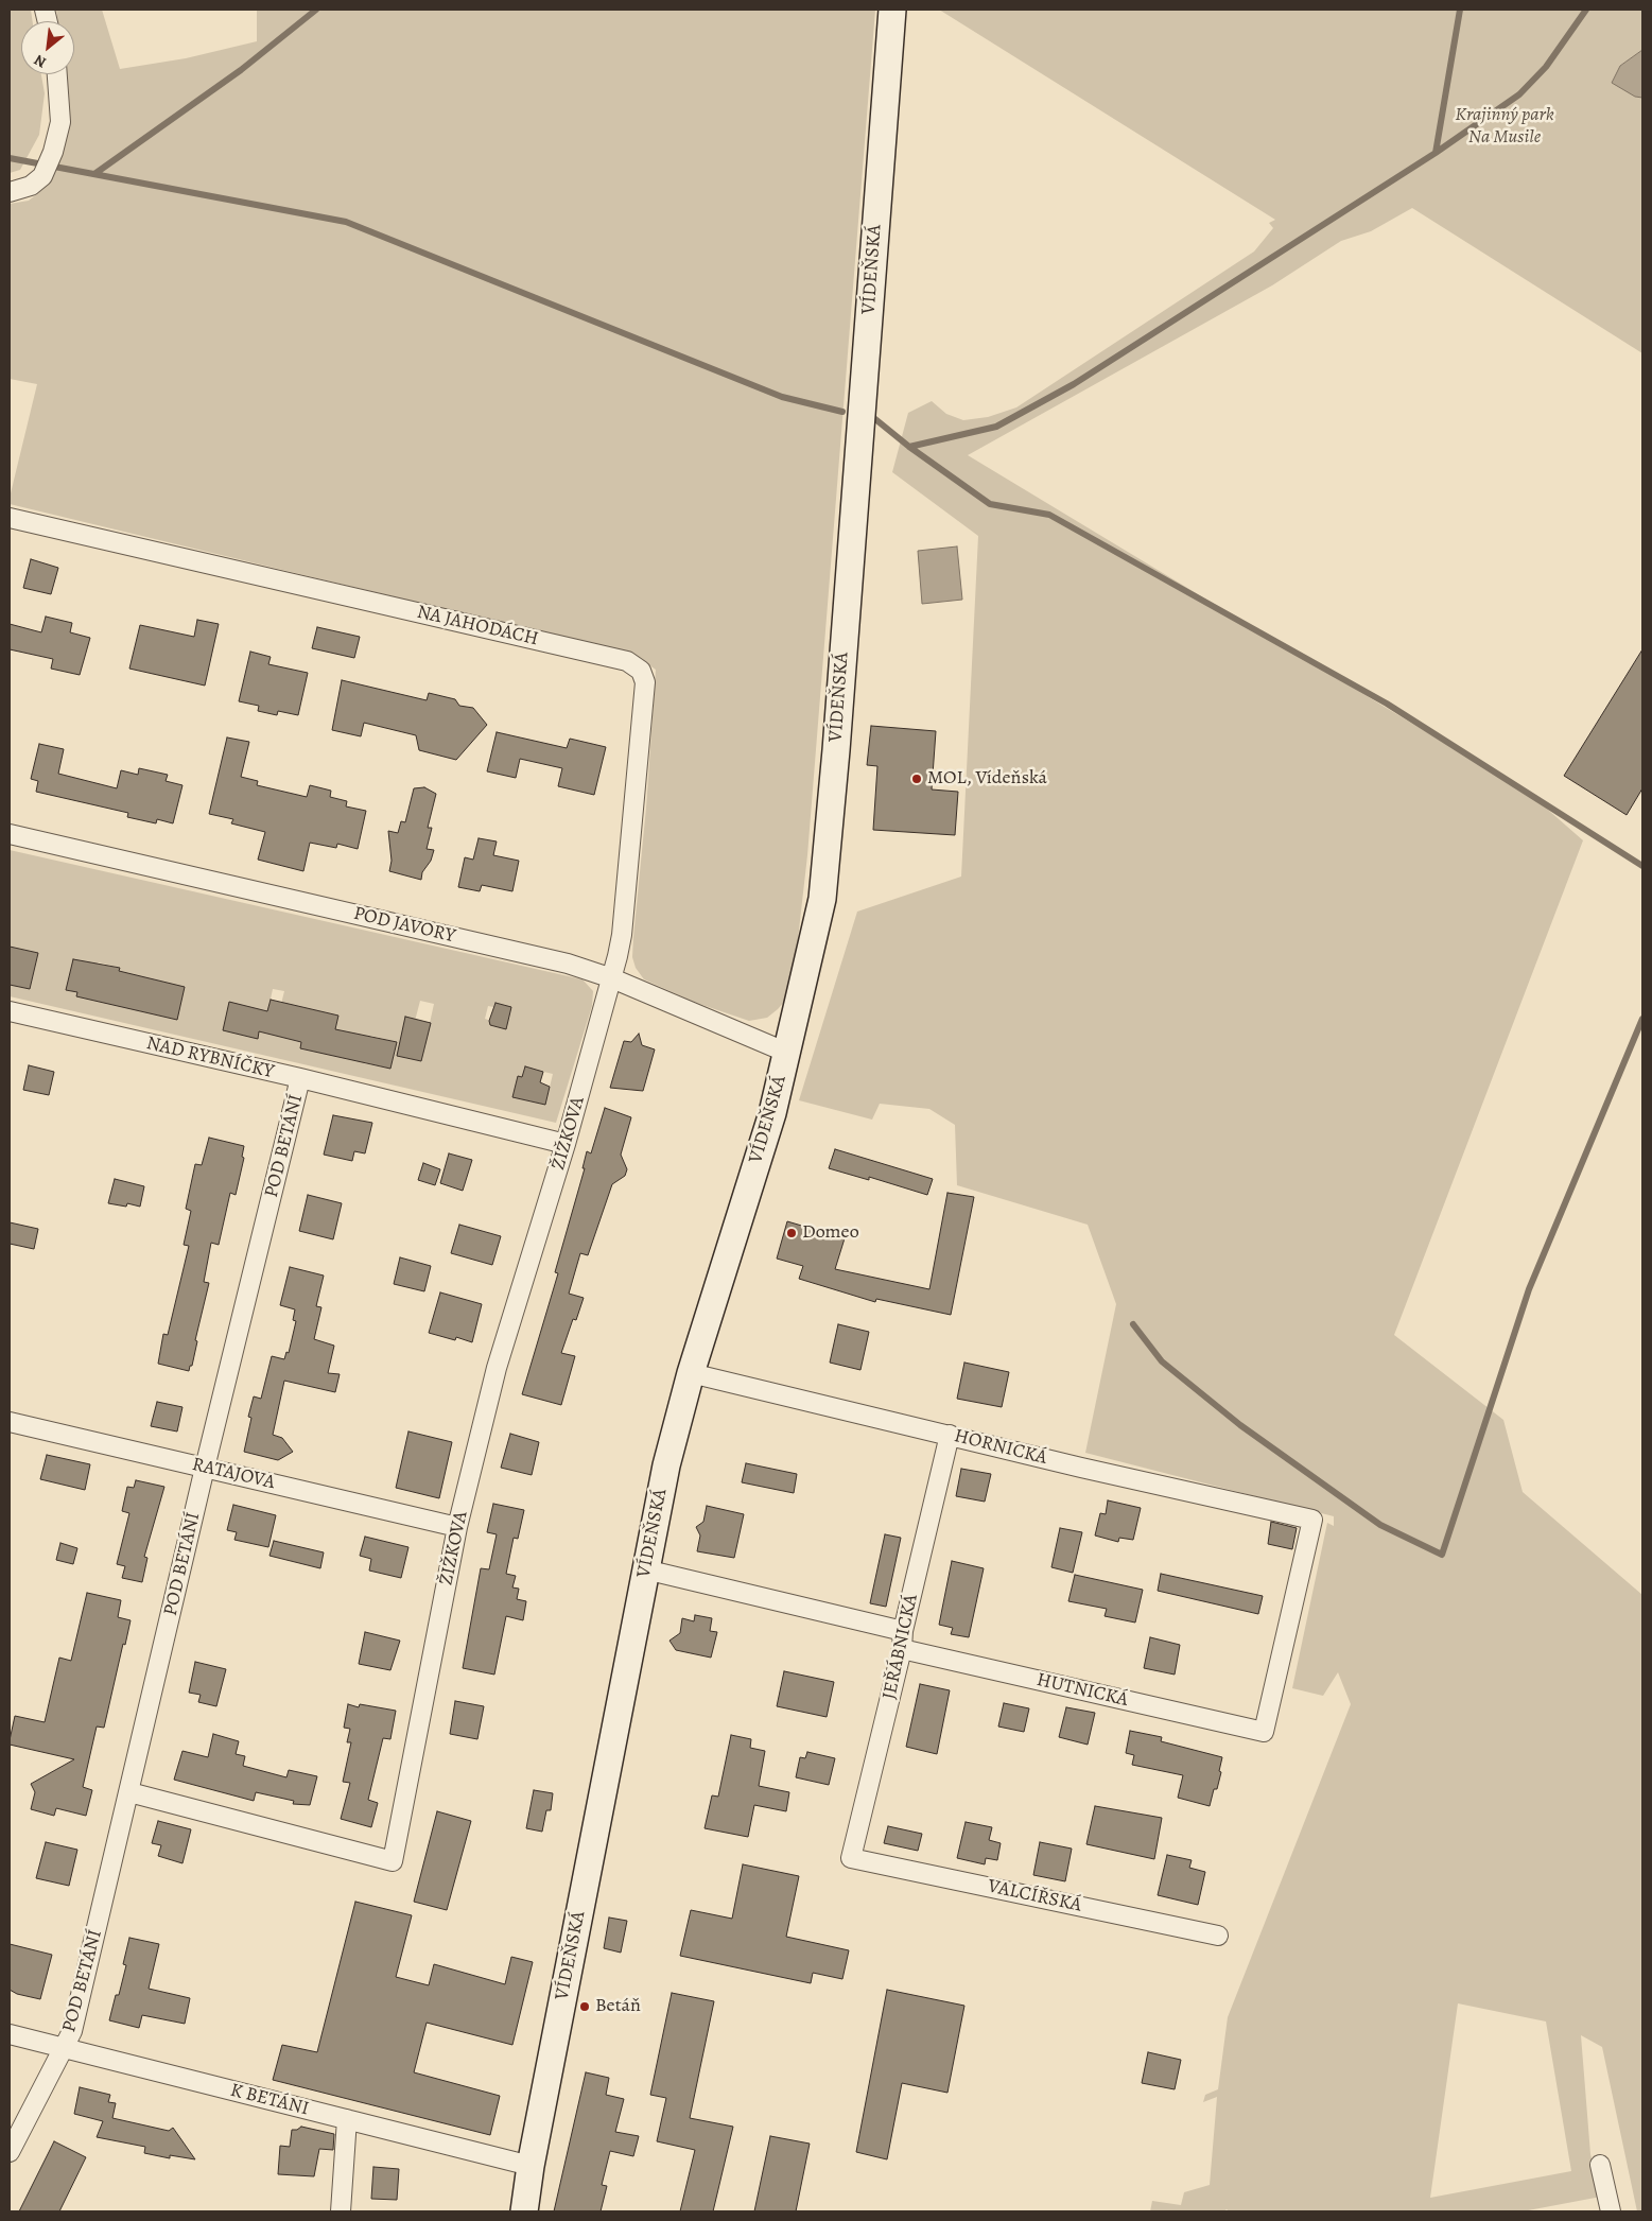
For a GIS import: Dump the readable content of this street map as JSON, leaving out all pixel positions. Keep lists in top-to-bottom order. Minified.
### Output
{"streets":{"main road":["VÍDEŇSKÁ"],"street":["NA JAHODÁCH","POD JAVORY","NAD RYBNÍČKY","ŽIŽKOVA","POD BETÁNÍ","HORNICKÁ","RATAJOVA","JEŘÁBNICKÁ","HUTNICKÁ","VALCÍŘSKÁ","K BETÁNI"]},"crossings":[["VÍDEŇSKÁ","POD JAVORY"],["VÍDEŇSKÁ","HORNICKÁ"],["VÍDEŇSKÁ","HUTNICKÁ"],["VÍDEŇSKÁ","K BETÁNI"],["NA JAHODÁCH","POD JAVORY"],["NA JAHODÁCH","ŽIŽKOVA"],["POD JAVORY","ŽIŽKOVA"],["NAD RYBNÍČKY","ŽIŽKOVA"],["NAD RYBNÍČKY","POD BETÁNÍ"],["ŽIŽKOVA","POD BETÁNÍ"],["ŽIŽKOVA","RATAJOVA"],["POD BETÁNÍ","RATAJOVA"],["POD BETÁNÍ","K BETÁNI"],["HORNICKÁ","JEŘÁBNICKÁ"],["HORNICKÁ","HUTNICKÁ"],["JEŘÁBNICKÁ","HUTNICKÁ"],["JEŘÁBNICKÁ","VALCÍŘSKÁ"]],"parks":["Krajinný park Na Musile"],"places":["MOL, Vídeňská","Domeo","Betáň"],"north":"bottom left"}
